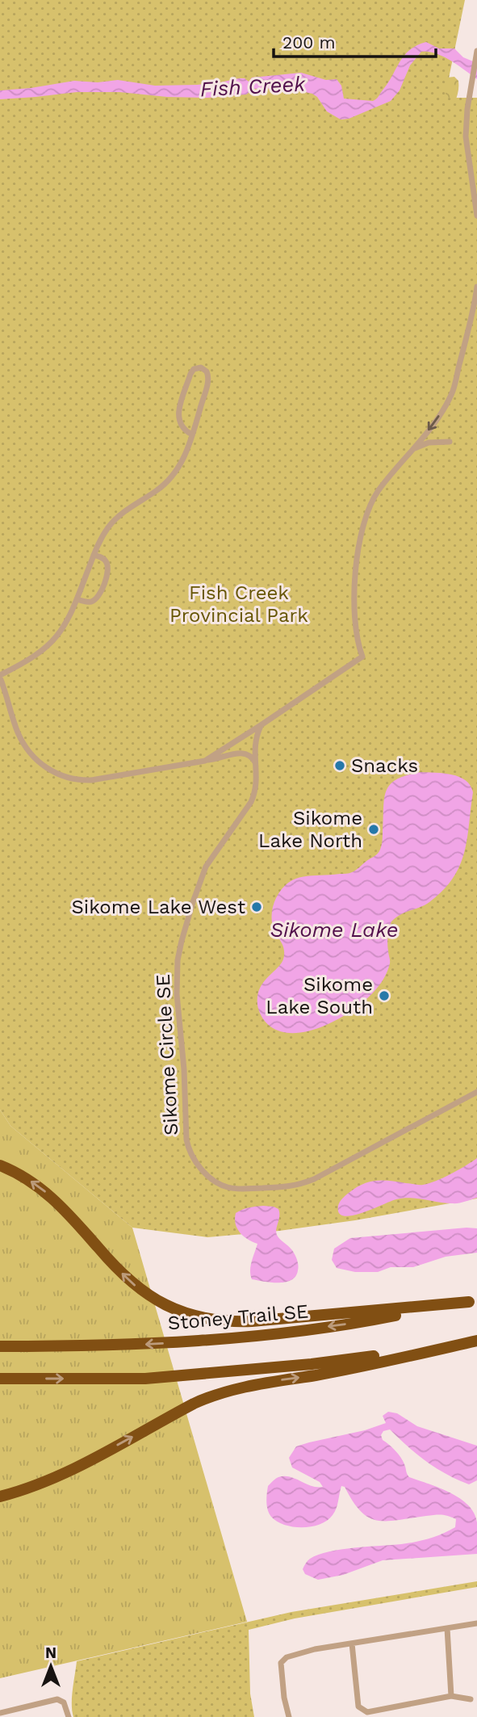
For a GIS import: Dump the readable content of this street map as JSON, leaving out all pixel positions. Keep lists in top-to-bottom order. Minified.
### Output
{"streets":{"highway":["Stoney Trail SE"],"street":["Sikome Circle SE"]},"water":["Fish Creek","Sikome Lake"],"parks":["Fish Creek Provincial Park"],"places":["Snacks","Sikome Lake North","Sikome Lake West","Sikome Lake South"],"scale_bar":"200 m","north":"top"}
